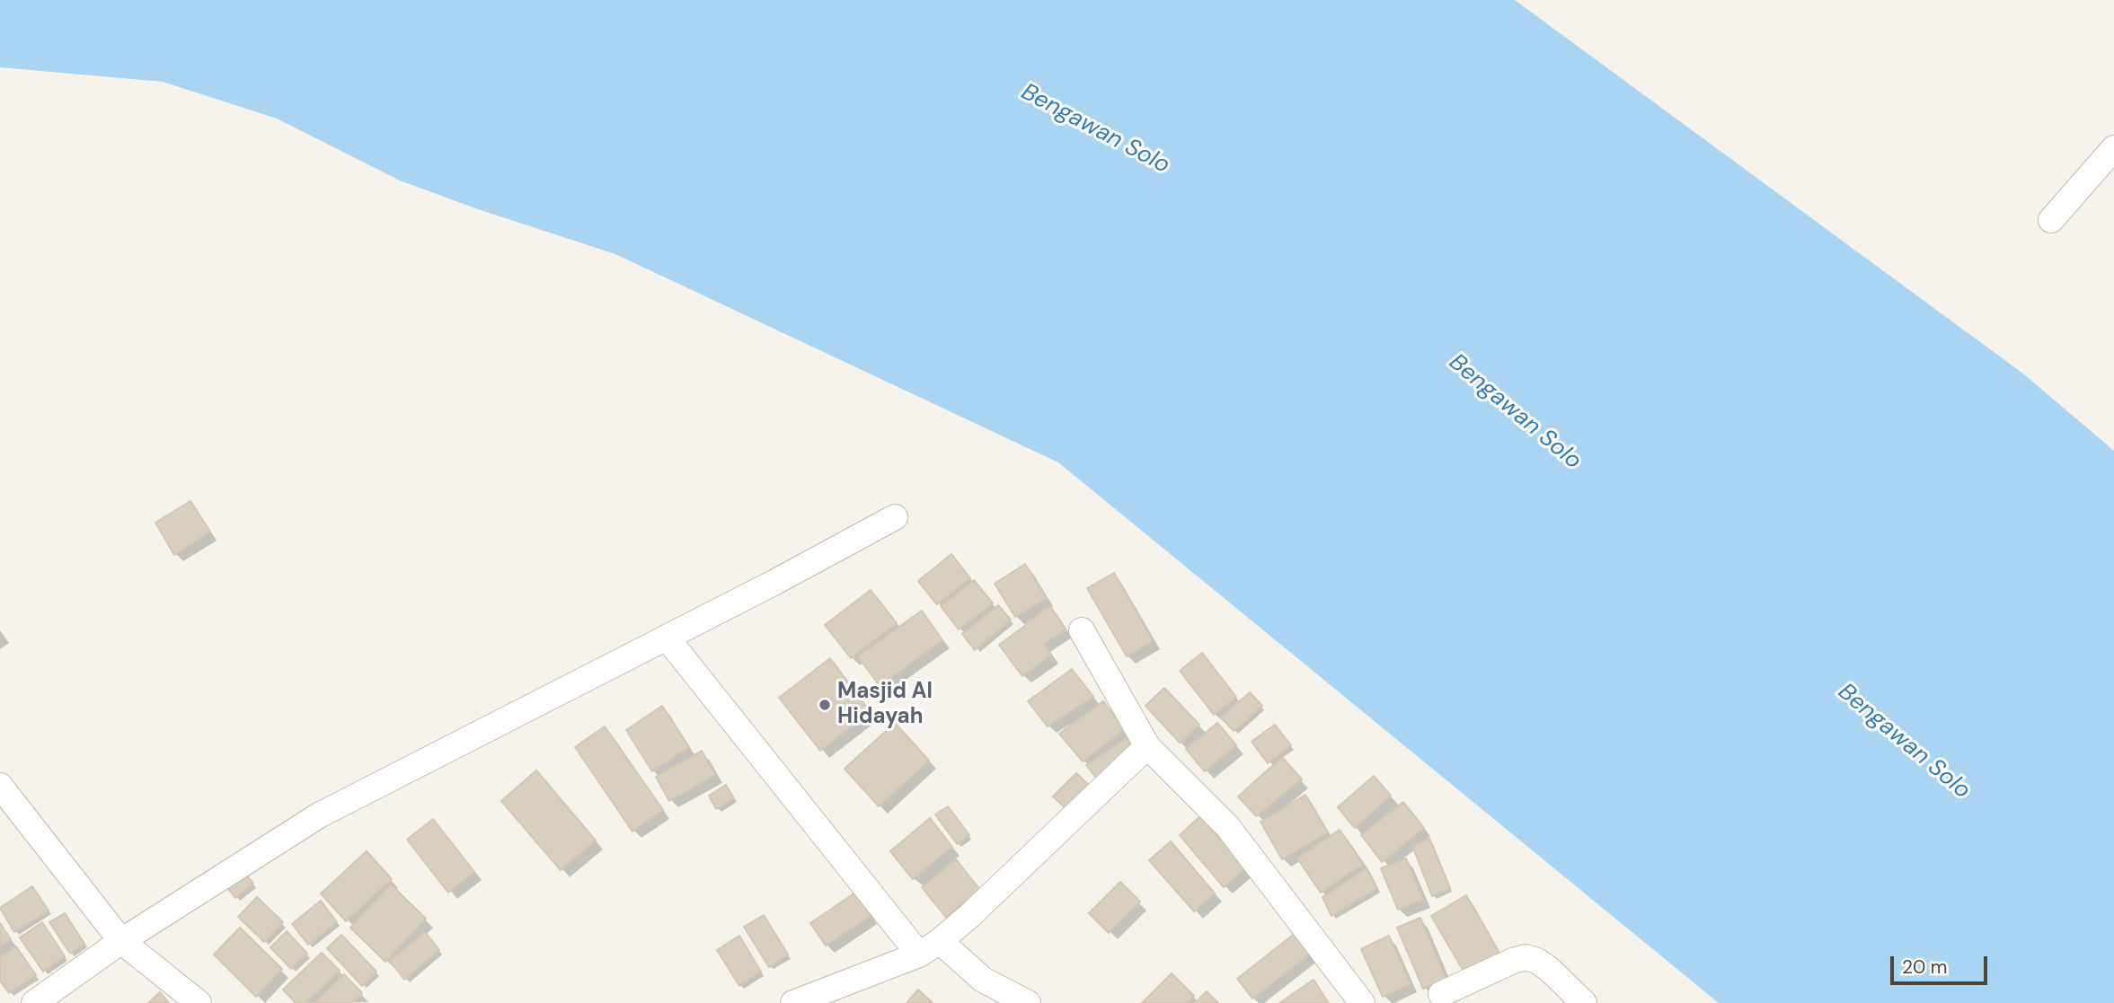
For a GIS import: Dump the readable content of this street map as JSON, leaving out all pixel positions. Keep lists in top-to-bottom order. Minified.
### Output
{"water":["Bengawan Solo"],"places":["Masjid Al Hidayah"],"scale_bar":"20 m"}
